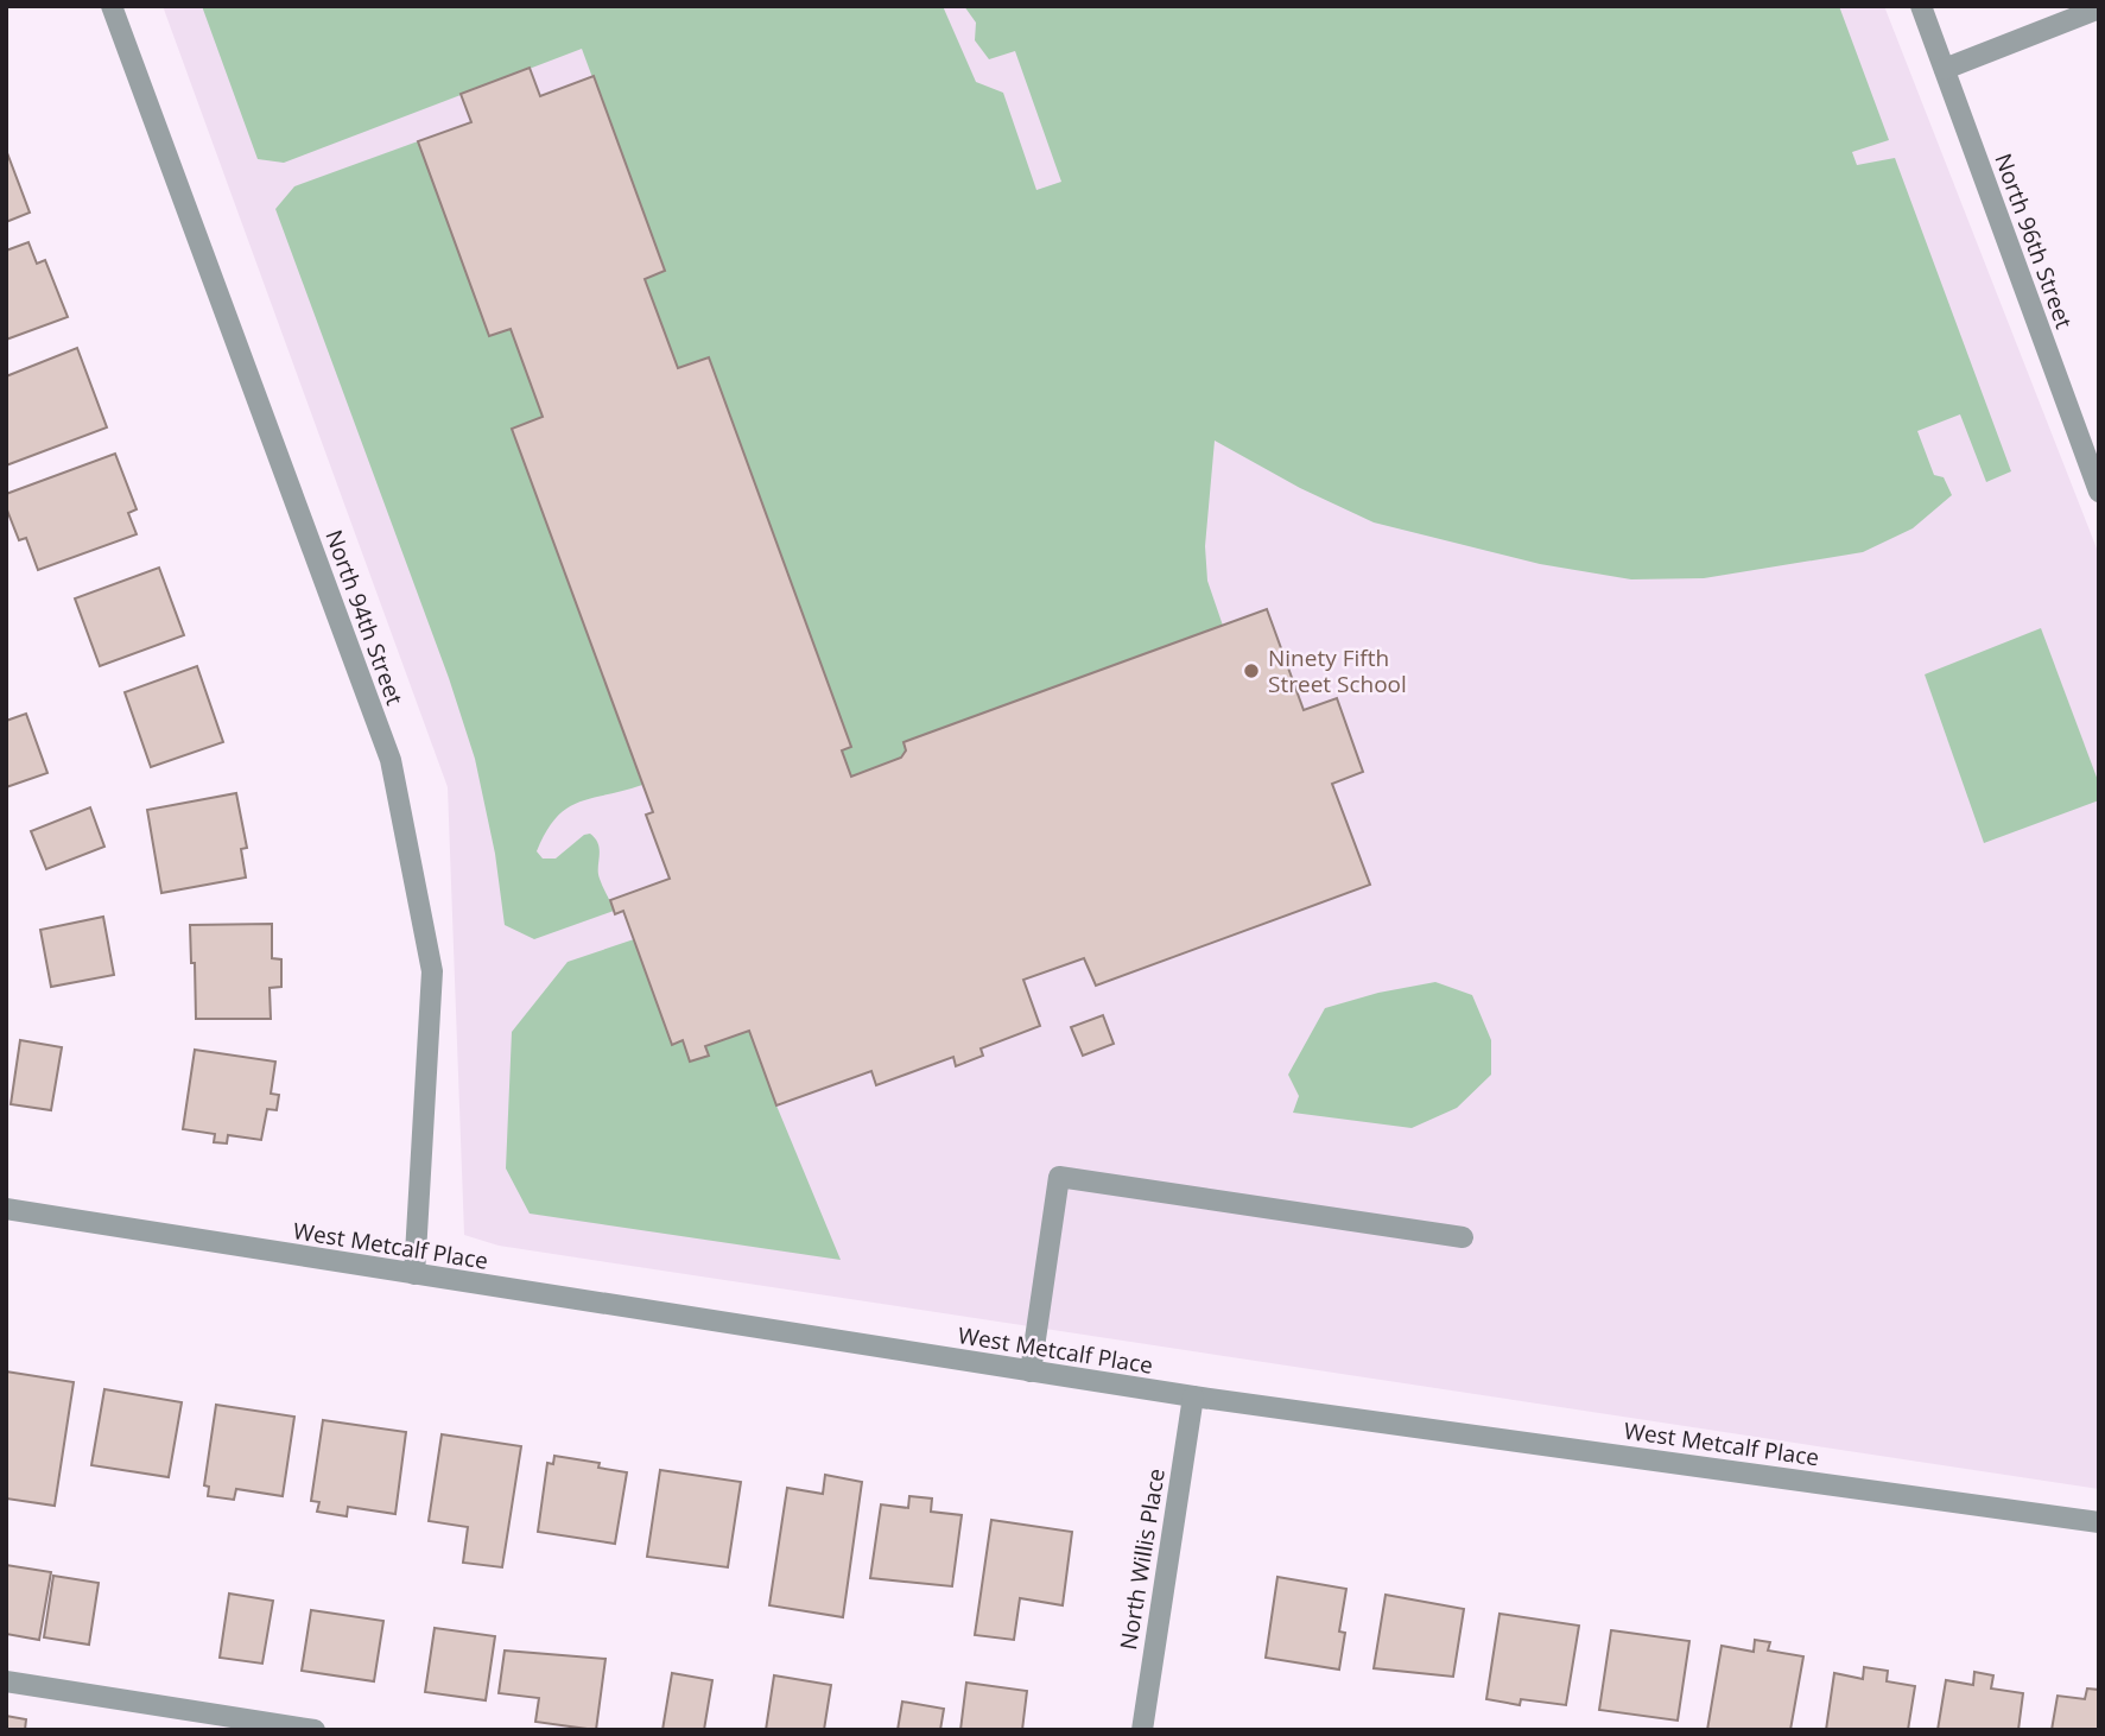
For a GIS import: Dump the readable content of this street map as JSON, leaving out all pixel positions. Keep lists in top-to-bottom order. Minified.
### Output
{"streets":{"street":["North 96th Street","North 94th Street","West Metcalf Place","North Willis Place"]},"crossings":[["North 94th Street","West Metcalf Place"],["West Metcalf Place","North Willis Place"]],"places":["Ninety Fifth Street School"]}
